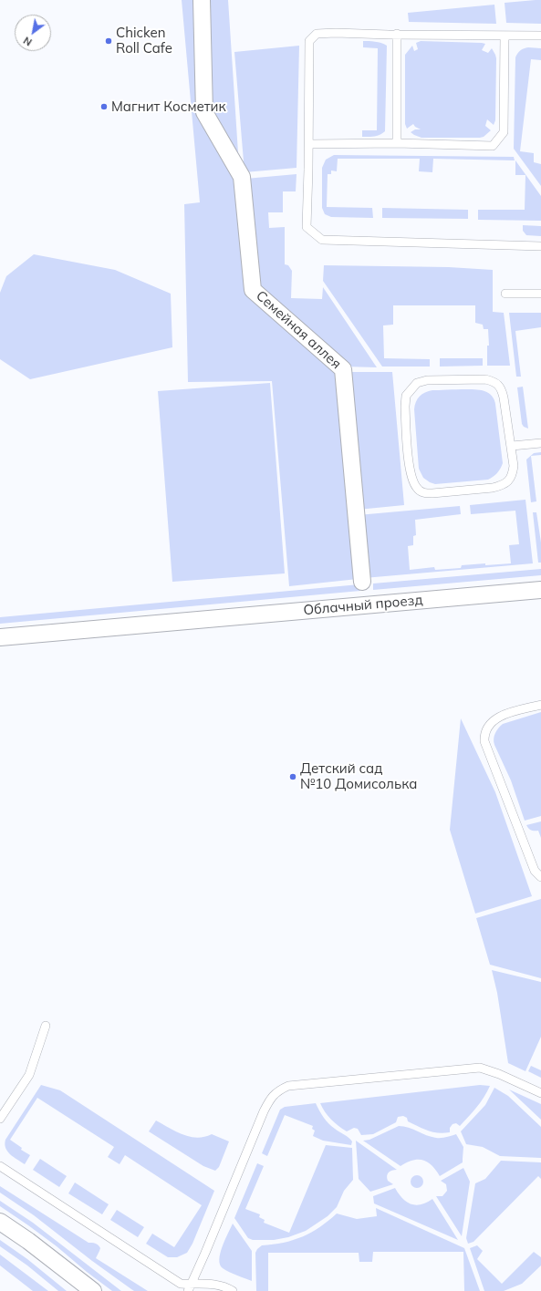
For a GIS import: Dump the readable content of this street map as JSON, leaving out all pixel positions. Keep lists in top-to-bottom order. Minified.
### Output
{"streets":{"street":["Семейная аллея","Облачный проезд"]},"places":["Chicken Roll Cafe","Магнит Косметик","Детский сад №10 Домисолька"],"north":"bottom left"}
